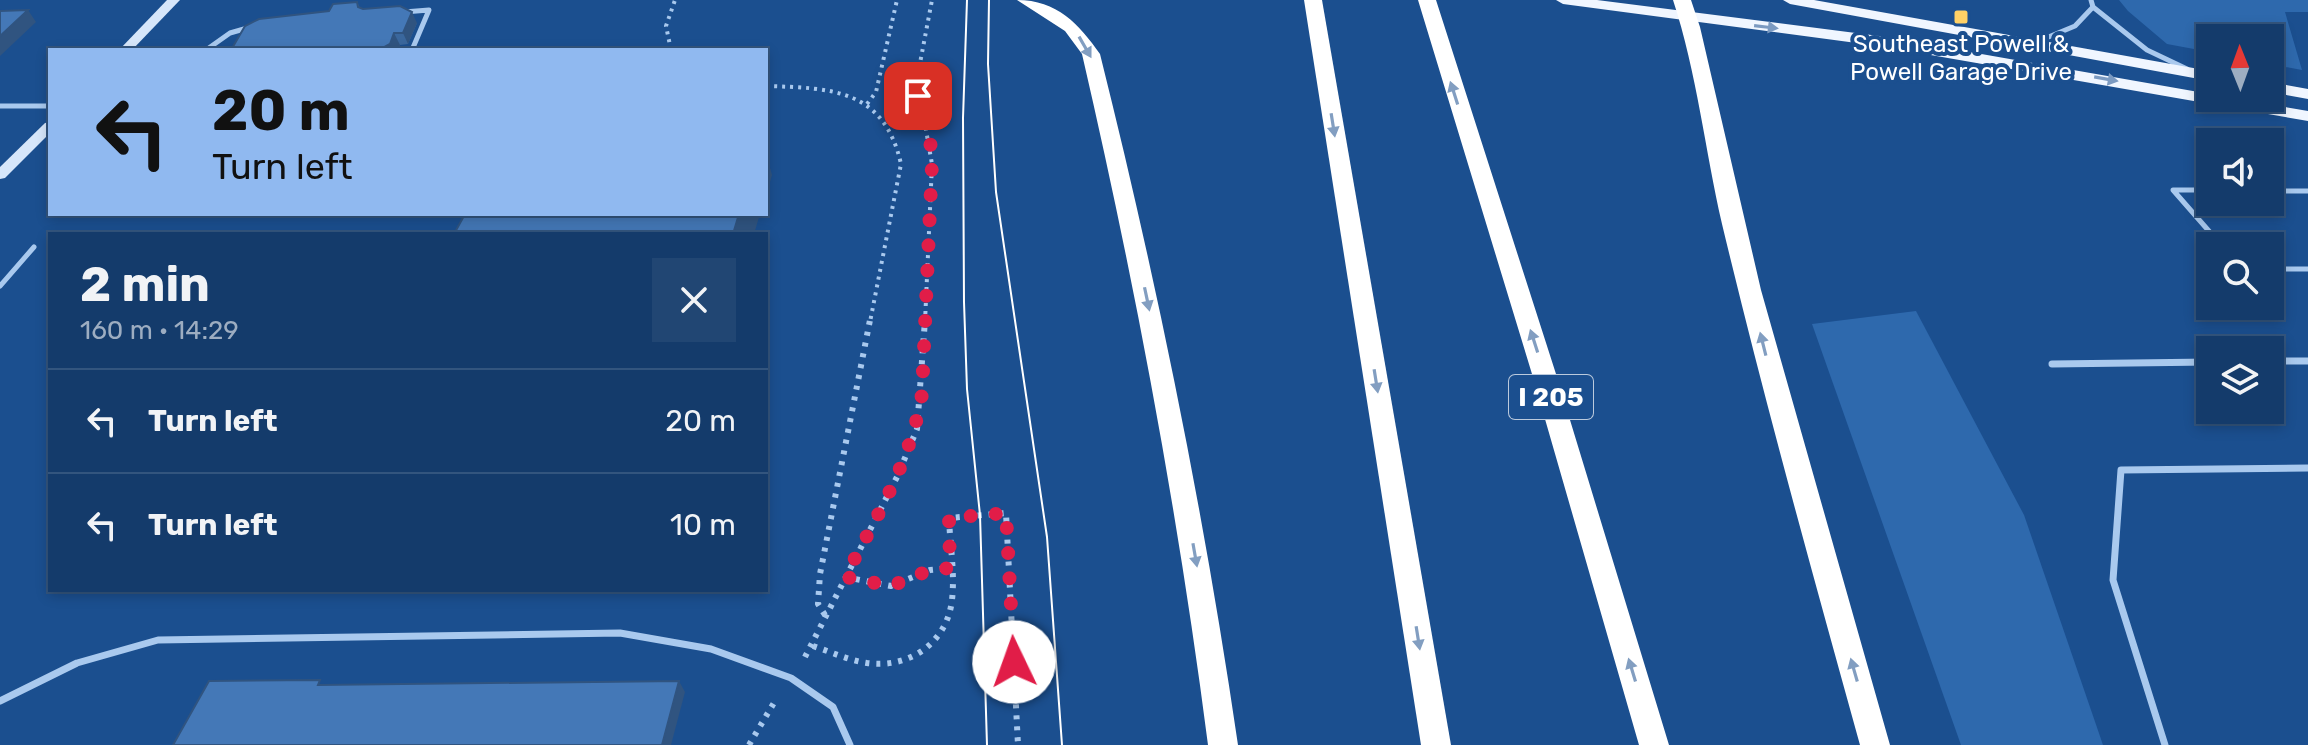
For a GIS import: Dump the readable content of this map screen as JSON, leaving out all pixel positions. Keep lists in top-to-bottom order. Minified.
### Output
{"streets":{"highway":["I 205"]},"places":{"transit":["Southeast Powell & Powell Garage Drive"]},"north":"top","page":{"turn":["20 m","Turn left"],"heading":["2 min","160 m · 14:29"],"list":[{"name":"Turn left","value":"20 m"},{"name":"Turn left","value":"10 m"}]}}
